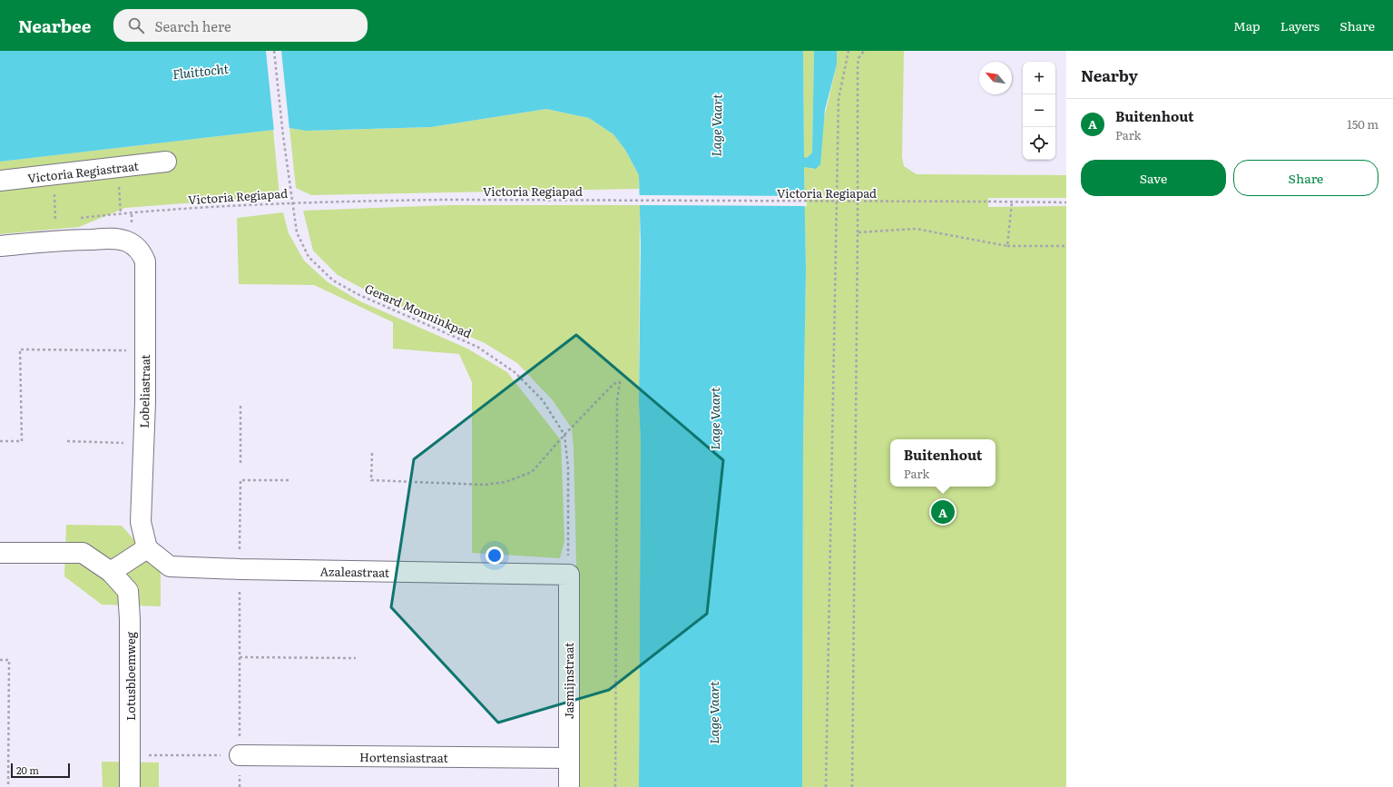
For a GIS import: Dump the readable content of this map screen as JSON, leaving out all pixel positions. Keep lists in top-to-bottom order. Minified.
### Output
{"streets":{"street":["Victoria Regiastraat","Lobeliastraat","Azaleastraat","Lotusbloemweg","Jasmijnstraat","Hortensiastraat"],"path":["Victoria Regiapad","Gerard Monninkpad"]},"crossings":[["Victoria Regiapad","Gerard Monninkpad"],["Gerard Monninkpad","Azaleastraat"],["Gerard Monninkpad","Jasmijnstraat"],["Lobeliastraat","Azaleastraat"],["Azaleastraat","Jasmijnstraat"],["Jasmijnstraat","Hortensiastraat"]],"water":["Fluittocht","Lage Vaart"],"scale_bar":"20 m","north":"top left","page":{"header":"Nearbee","search":"Search here","nav":["Map","Layers","Share"],"heading":"Nearby","map_buttons":["+","−"],"list":[{"mark":"A","name":"Buitenhout","note":"Park","value":"150 m"}],"buttons":["Save","Share"],"popup":["Buitenhout","Park"],"pins":"A","scale":"20 m"}}
